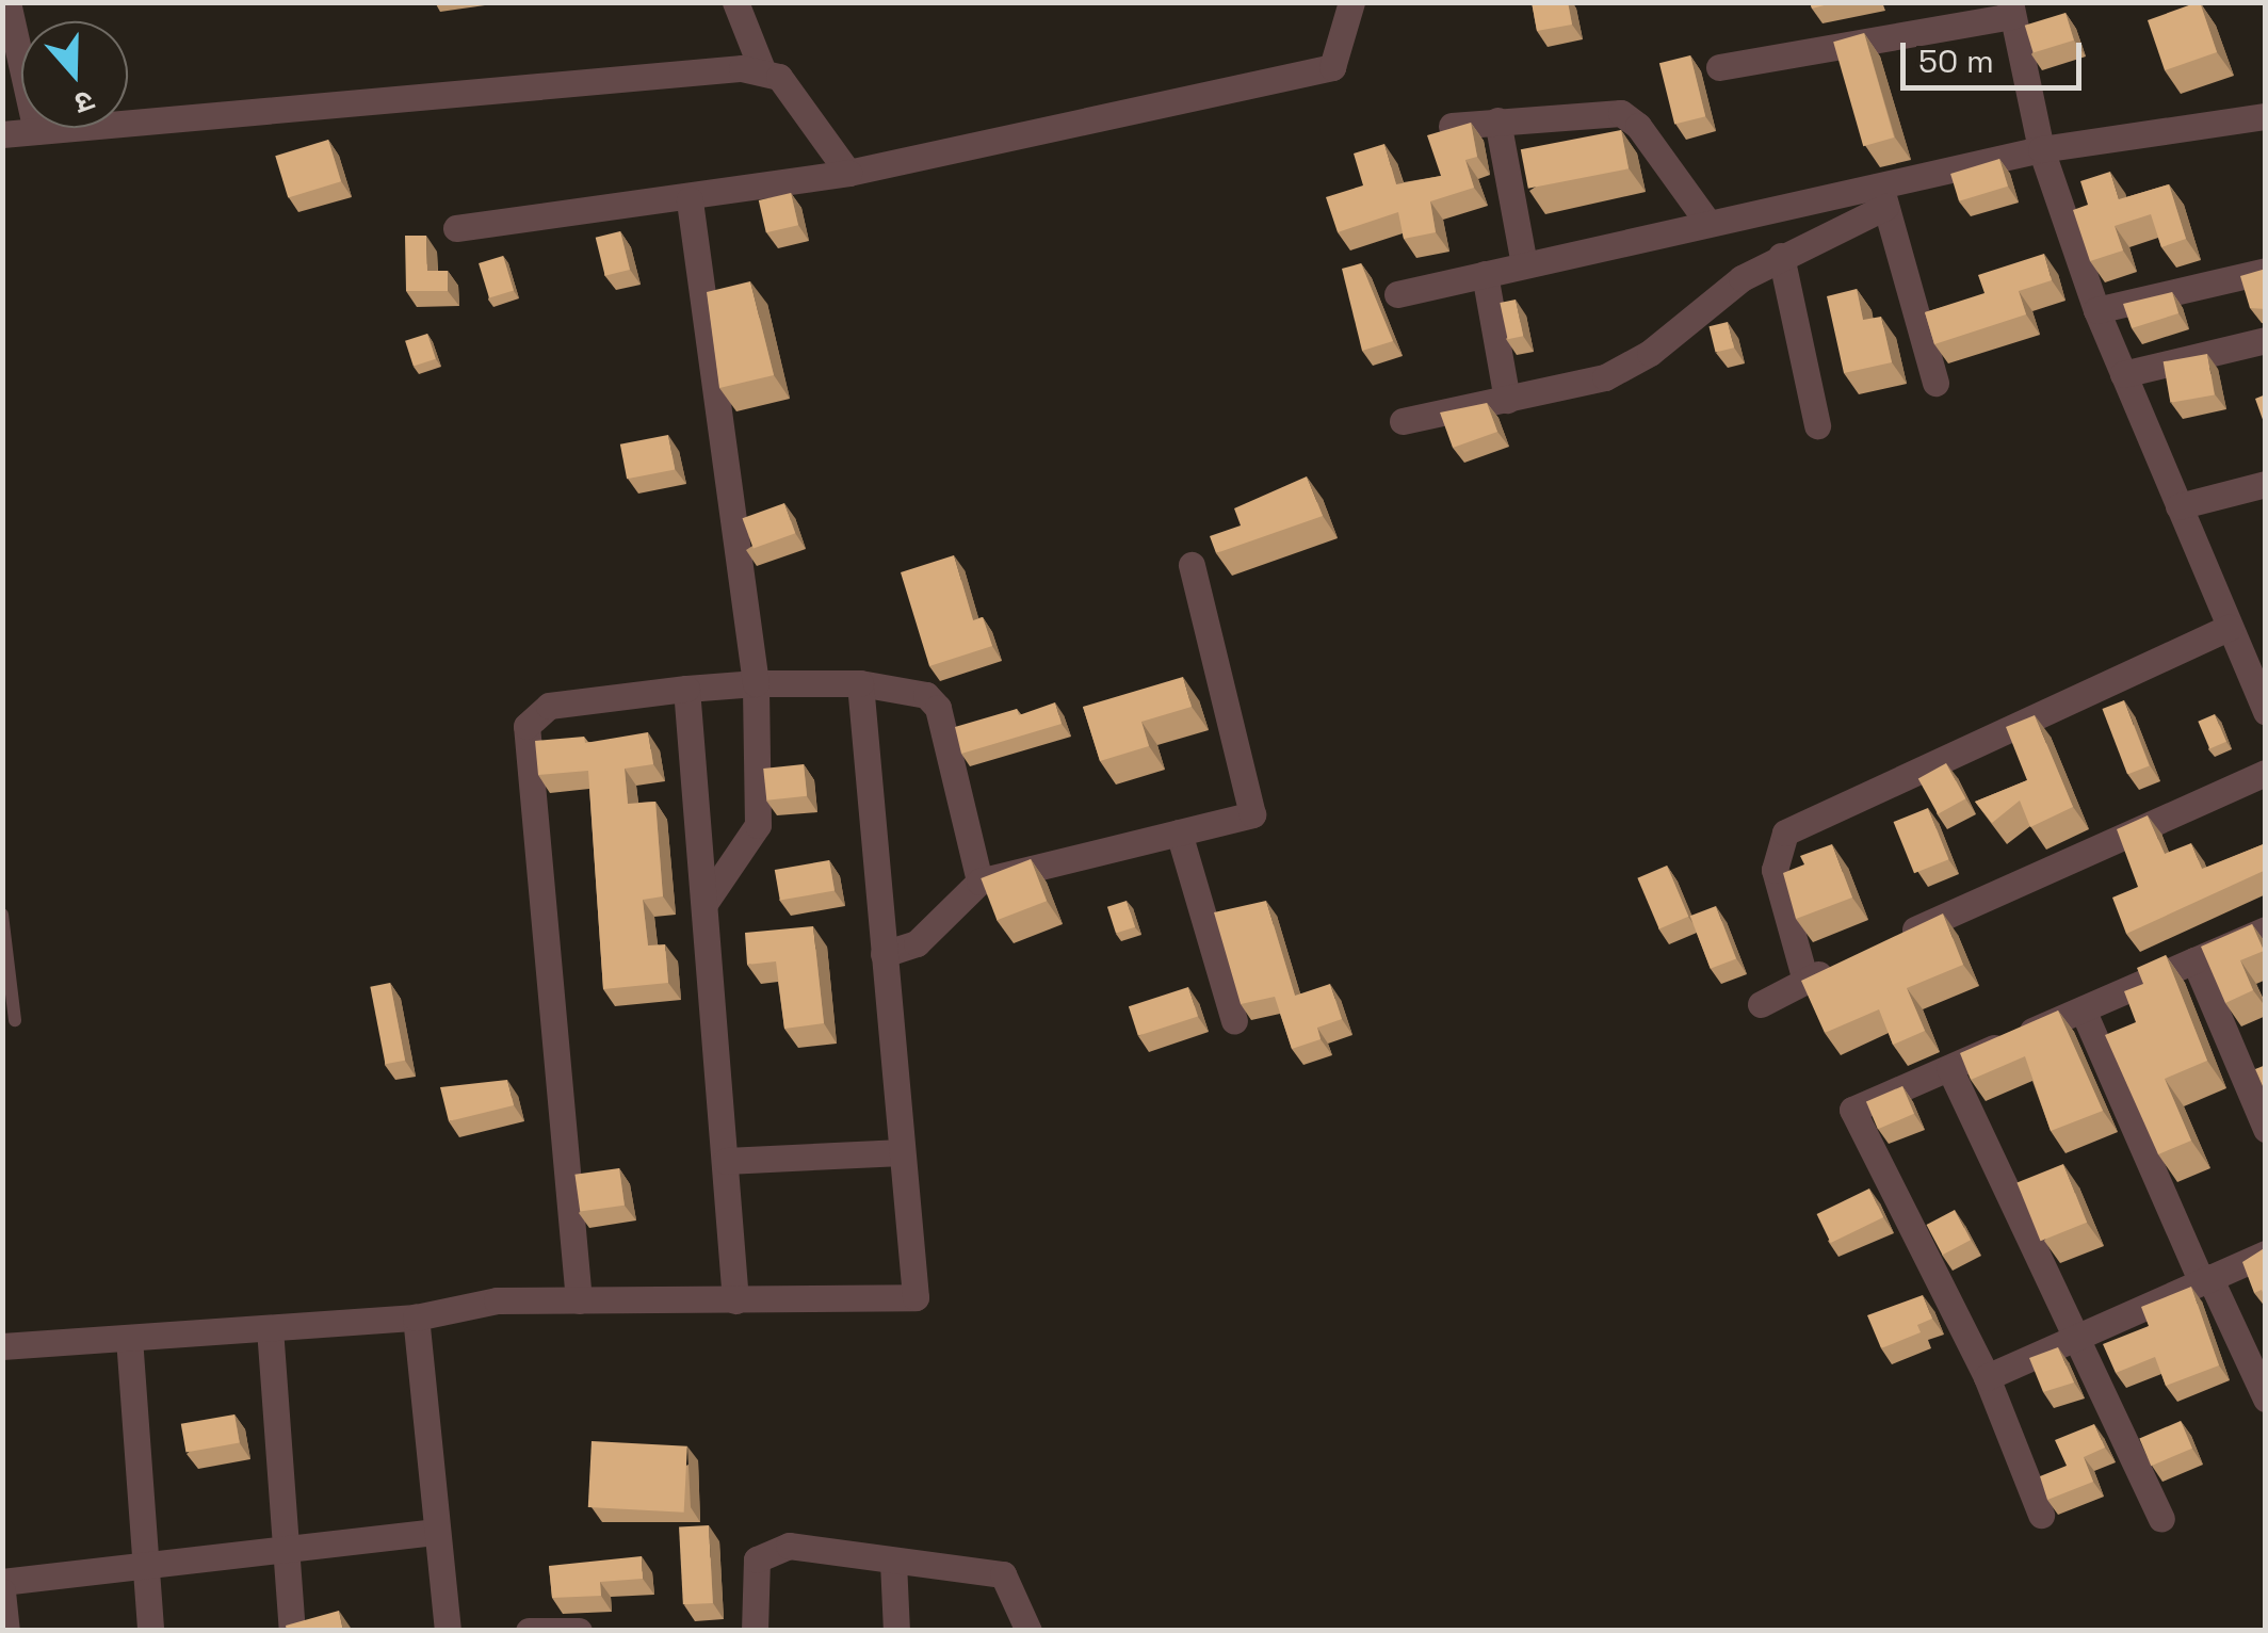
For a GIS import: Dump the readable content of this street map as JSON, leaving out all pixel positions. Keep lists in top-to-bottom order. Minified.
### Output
{"scale_bar":"50 m","north":"bottom"}
